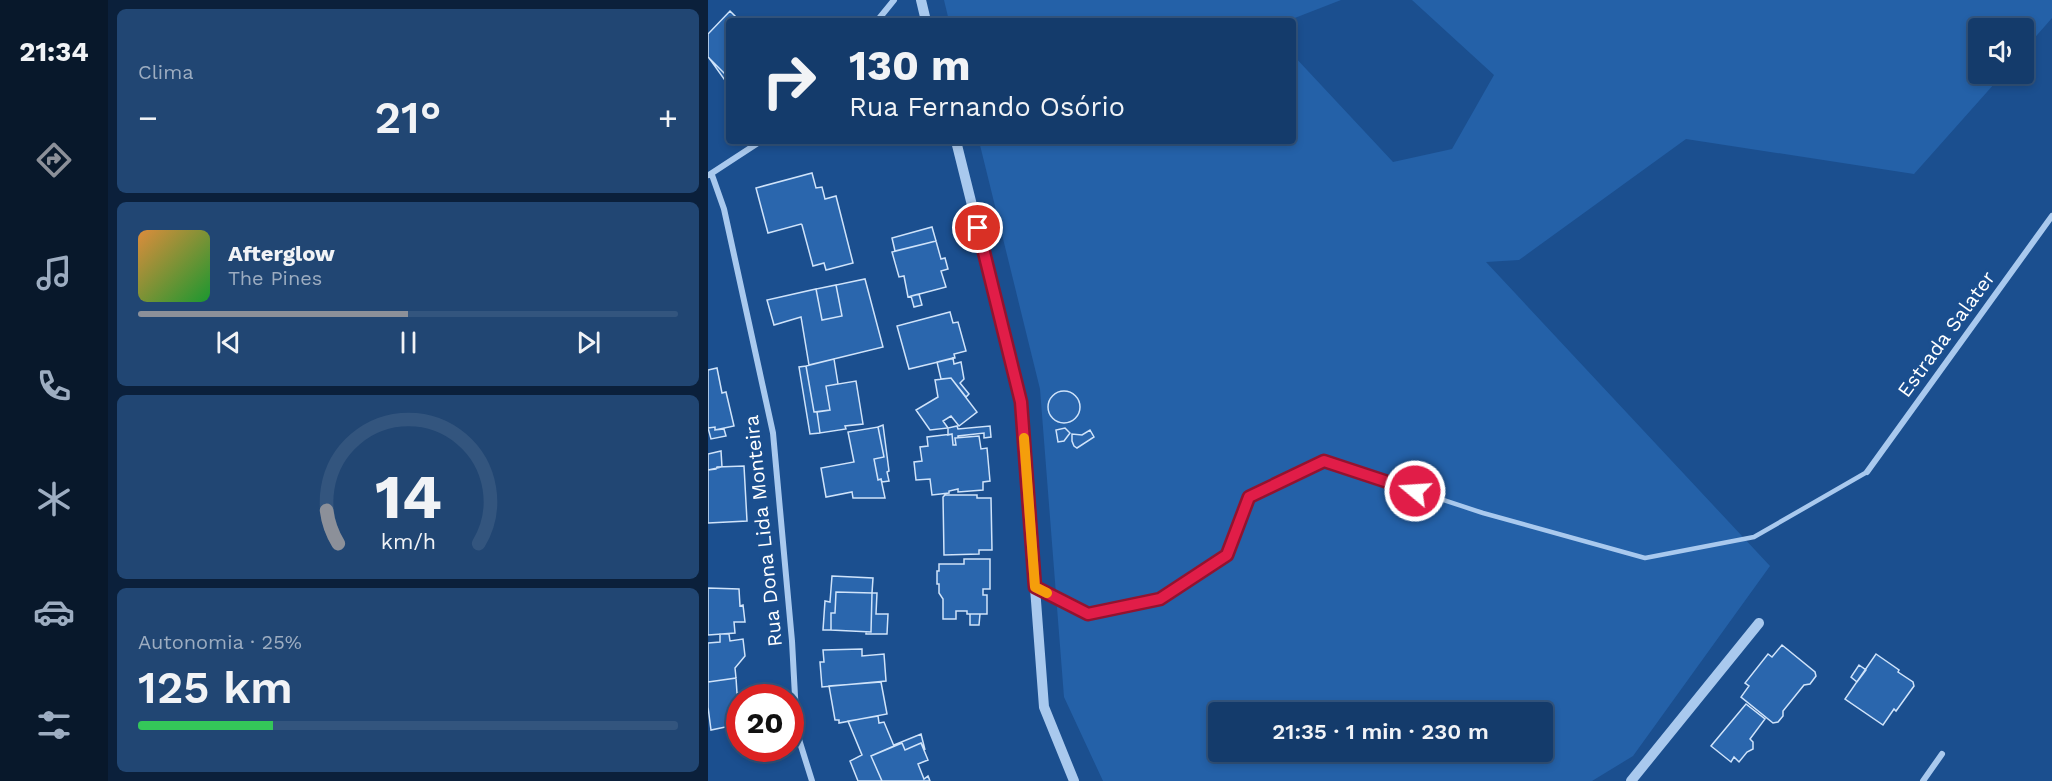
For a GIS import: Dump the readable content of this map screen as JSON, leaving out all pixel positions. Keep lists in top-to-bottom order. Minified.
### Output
{"streets":{"street":["Estrada Salater","Rua Dona Lida Monteira"]},"page":{"tabs":"21:34","tile":["Clima",["Autonomia · 25%","125 km"]],"turn":["130 m","Rua Fernando Osório"],"heat":["−","21°","+"],"song":["Afterglow","The Pines"],"limit":"20","trip":"21:35 · 1 min · 230 m","gauge":["14","km/h"]}}
